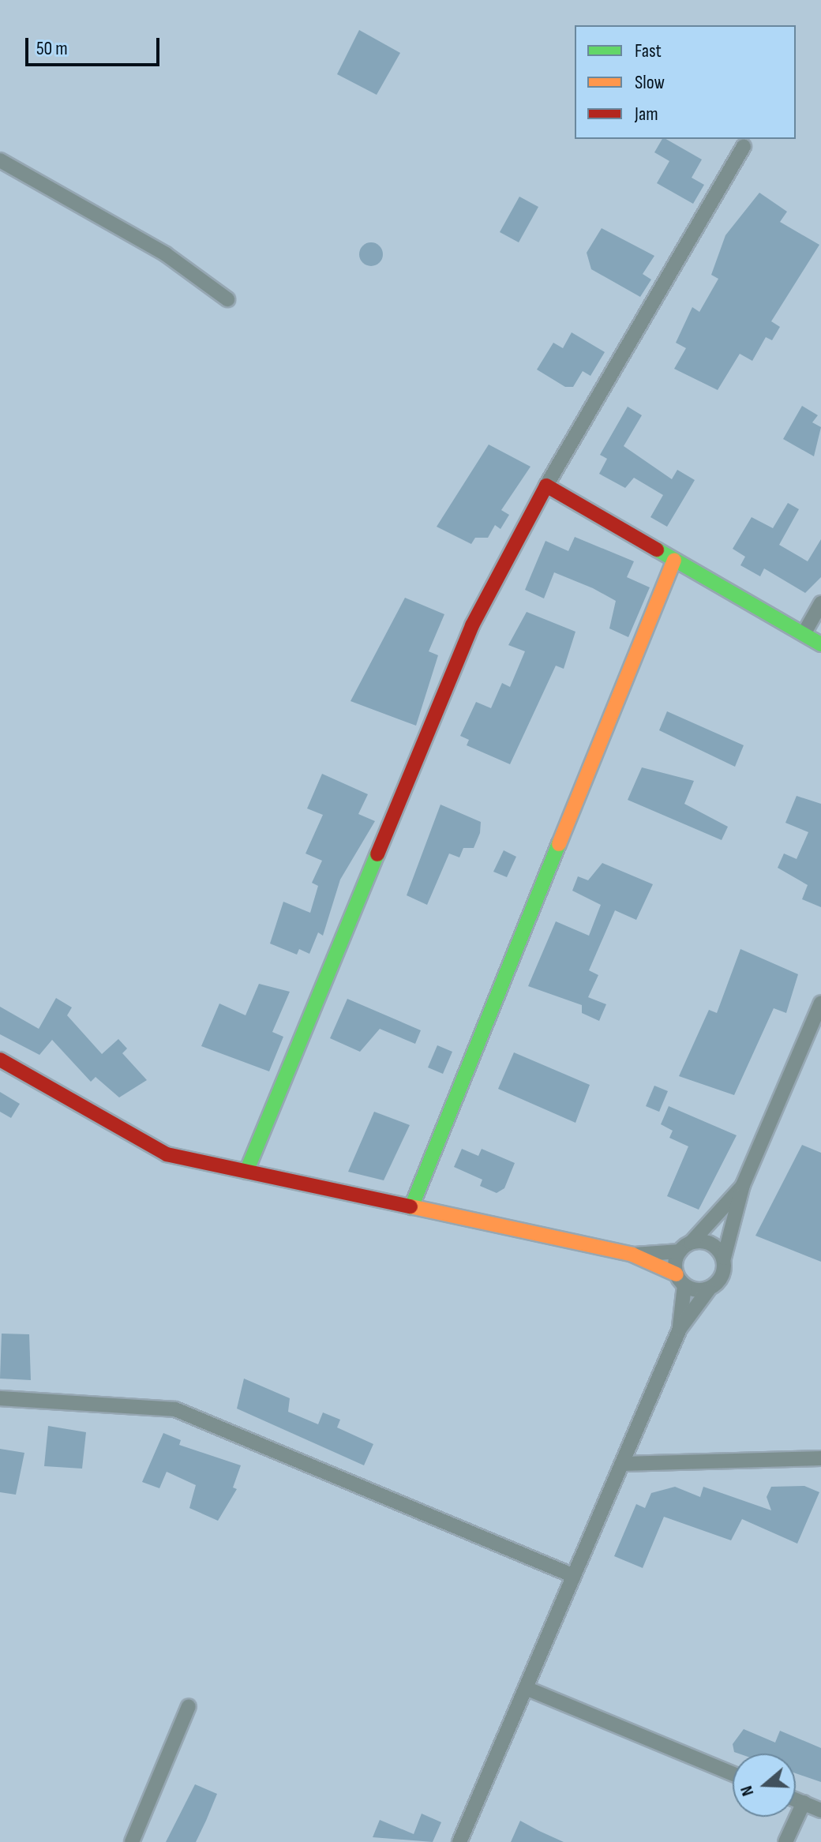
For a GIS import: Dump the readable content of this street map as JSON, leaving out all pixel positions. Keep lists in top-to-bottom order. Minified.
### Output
{"legend":["Fast","Slow","Jam"],"scale_bar":"50 m","north":"left"}
